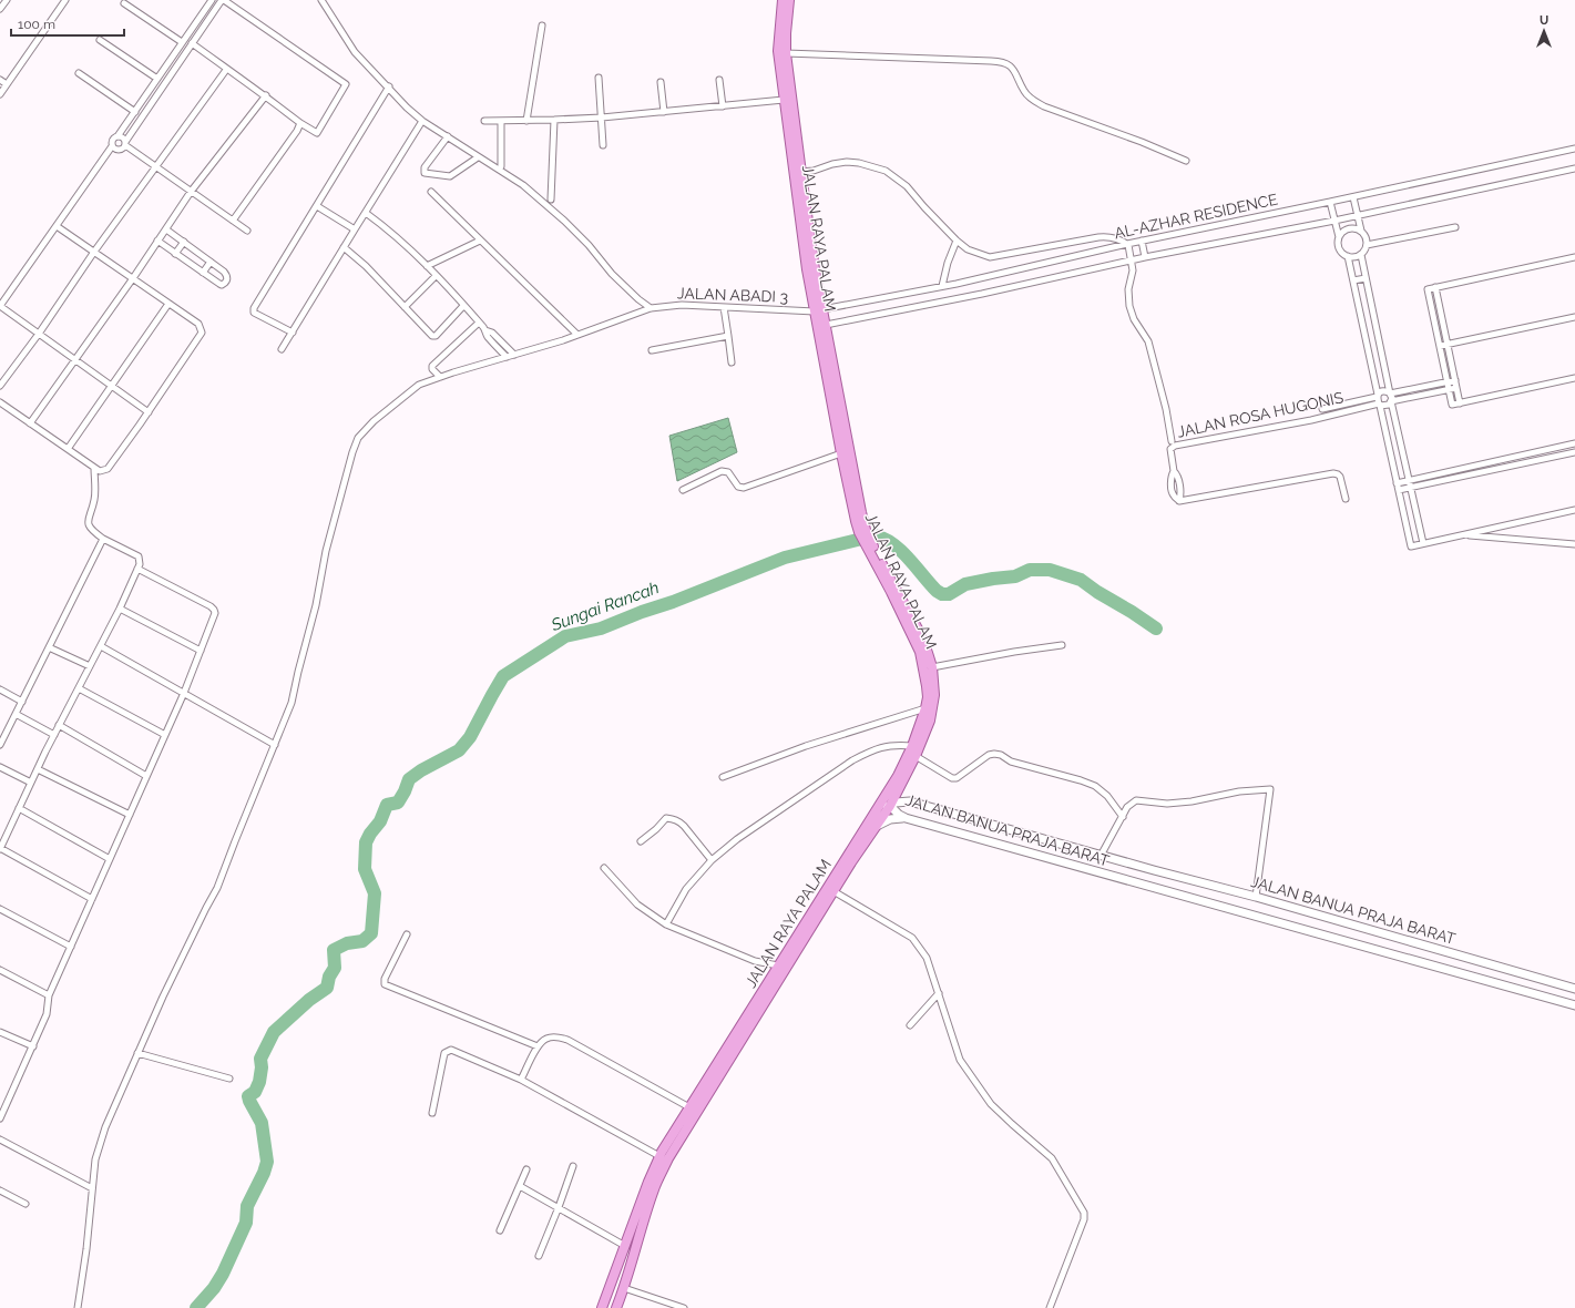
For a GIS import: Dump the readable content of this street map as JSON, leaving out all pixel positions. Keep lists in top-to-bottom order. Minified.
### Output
{"streets":{"main road":["JALAN RAYA PALAM"],"street":["AL-AZHAR RESIDENCE","JALAN ABADI 3","JALAN ROSA HUGONIS","JALAN BANUA PRAJA BARAT"]},"crossings":[["AL-AZHAR RESIDENCE","JALAN RAYA PALAM"],["AL-AZHAR RESIDENCE","JALAN ABADI 3"],["JALAN RAYA PALAM","JALAN ABADI 3"],["JALAN RAYA PALAM","JALAN BANUA PRAJA BARAT"]],"water":["Sungai Rancah"],"scale_bar":"100 m","north":"top"}
